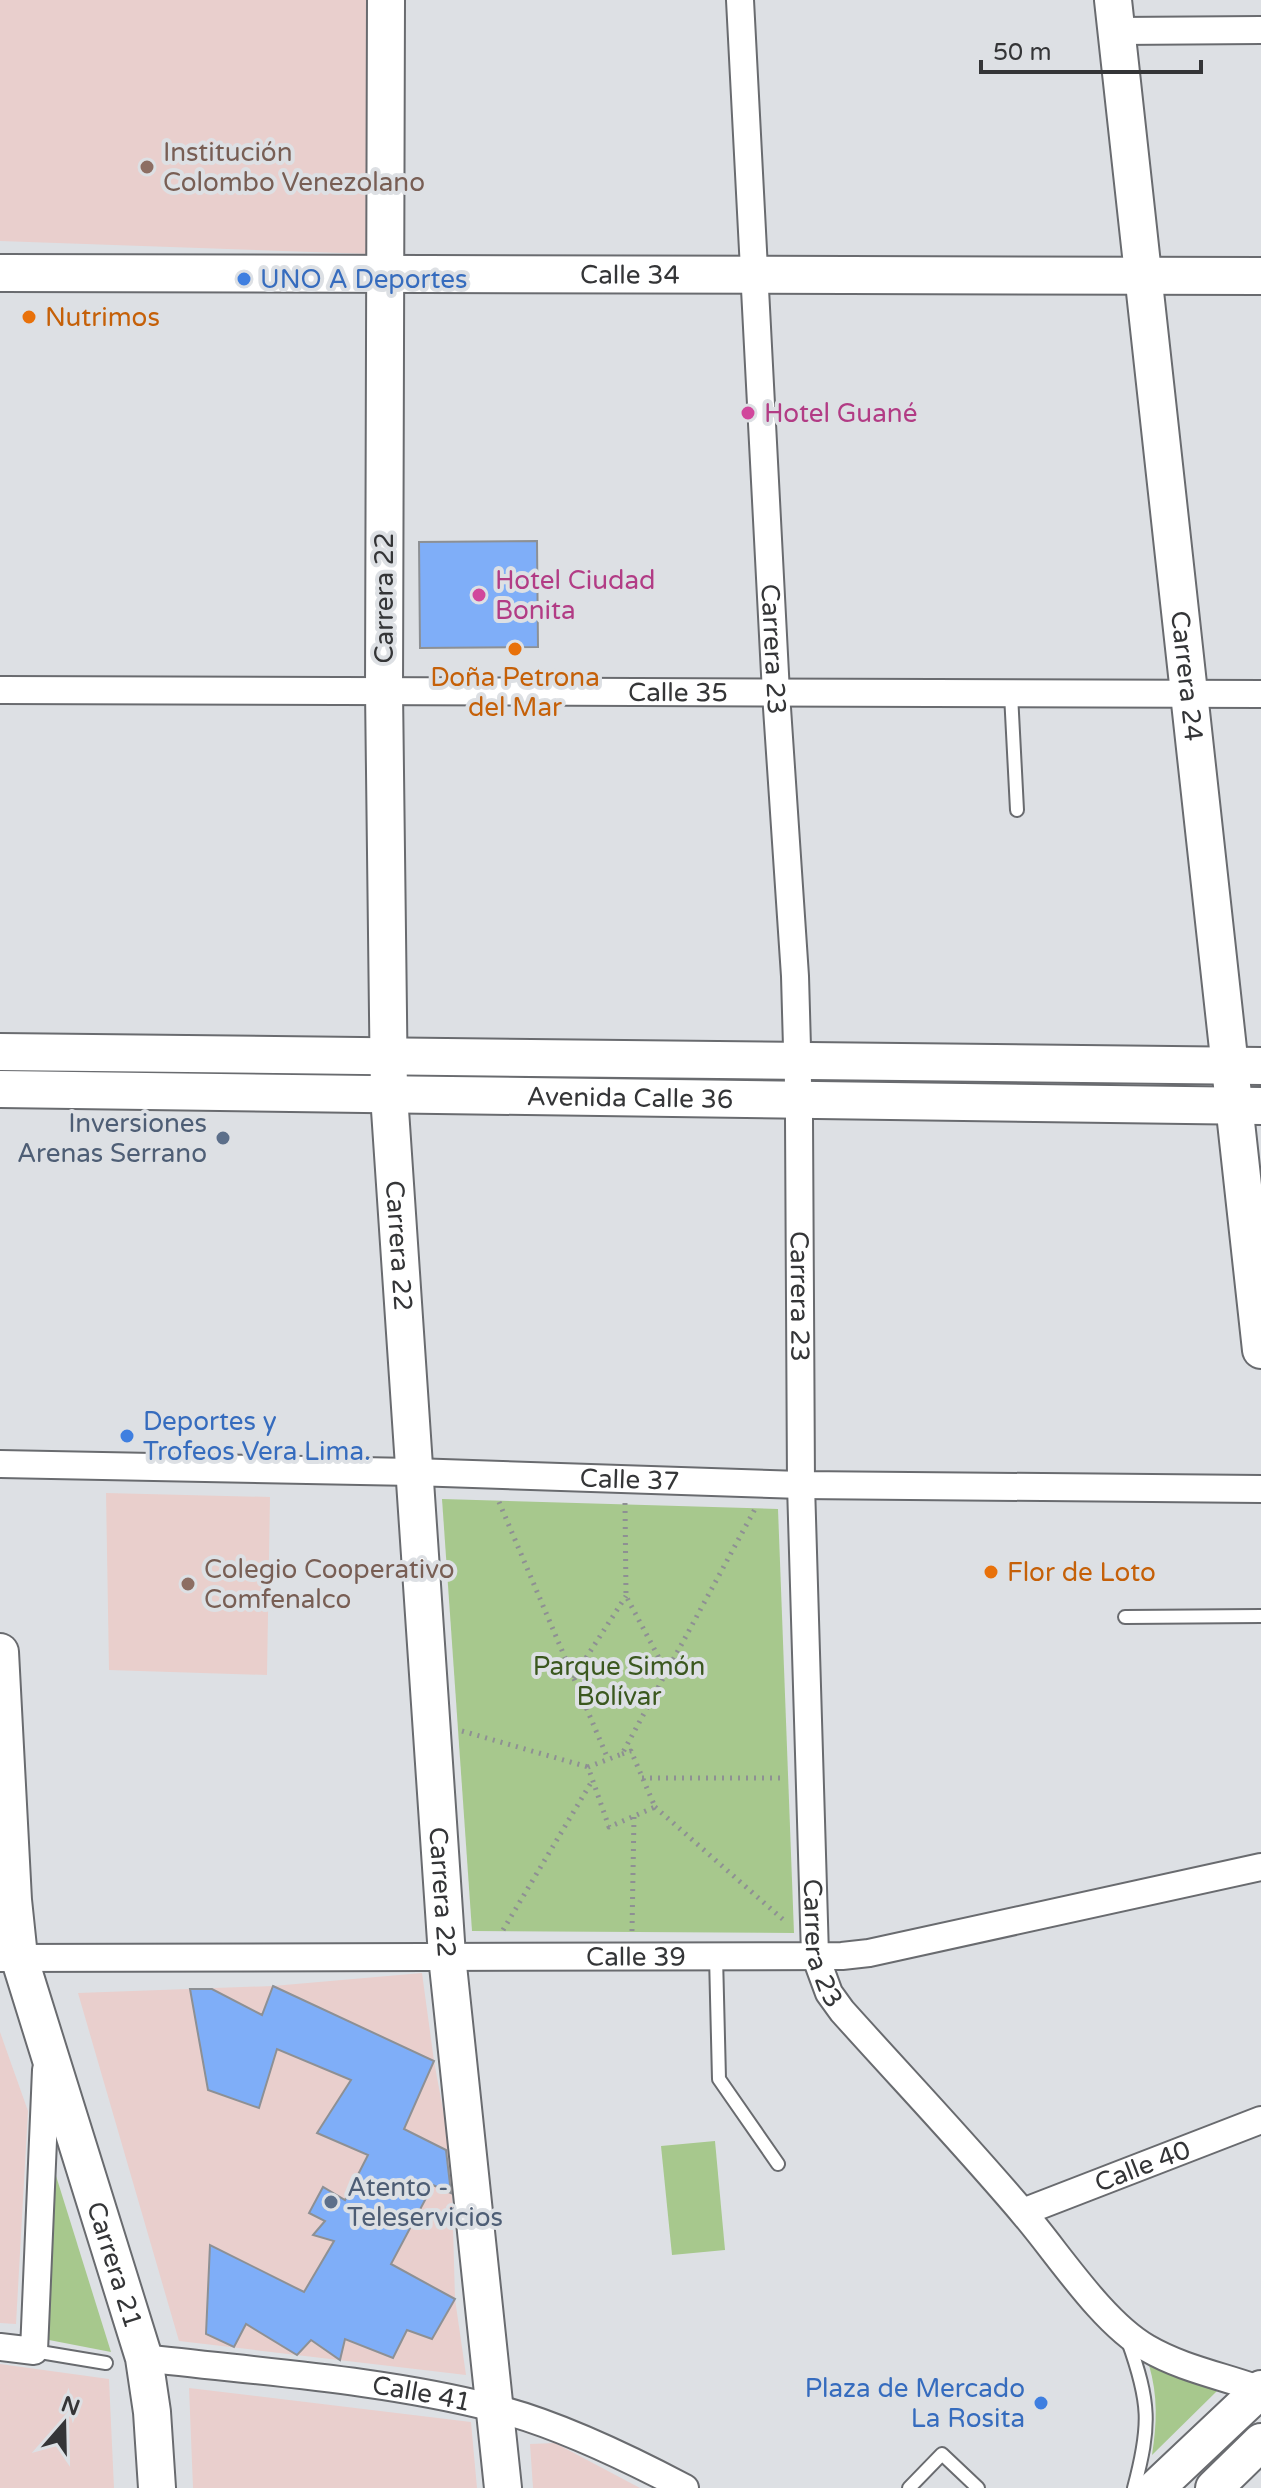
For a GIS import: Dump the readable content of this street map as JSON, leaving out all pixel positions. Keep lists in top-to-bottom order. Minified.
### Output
{"streets":{"street":["Calle 34","Carrera 22","Carrera 23","Carrera 24","Calle 35","Avenida Calle 36","Calle 37","Calle 39","Calle 40","Carrera 21","Calle 41"]},"crossings":[["Calle 34","Carrera 22"],["Calle 34","Carrera 23"],["Calle 34","Carrera 24"],["Carrera 22","Calle 35"],["Carrera 22","Avenida Calle 36"],["Carrera 22","Calle 37"],["Carrera 22","Calle 39"],["Carrera 22","Calle 41"],["Carrera 23","Calle 35"],["Carrera 23","Avenida Calle 36"],["Carrera 23","Calle 37"],["Carrera 23","Calle 39"],["Carrera 23","Calle 40"],["Carrera 24","Calle 35"],["Carrera 24","Avenida Calle 36"],["Calle 39","Carrera 21"],["Carrera 21","Calle 41"]],"parks":["Parque Simón Bolívar"],"places":["Institución Colombo Venezolano","UNO A Deportes","Nutrimos","Hotel Guané","Hotel Ciudad Bonita","Doña Petrona del Mar","Inversiones Arenas Serrano","Deportes y Trofeos Vera Lima.","Flor de Loto","Colegio Cooperativo Comfenalco","Atento - Teleservicios","Plaza de Mercado La Rosita"],"scale_bar":"50 m","north":"top"}
